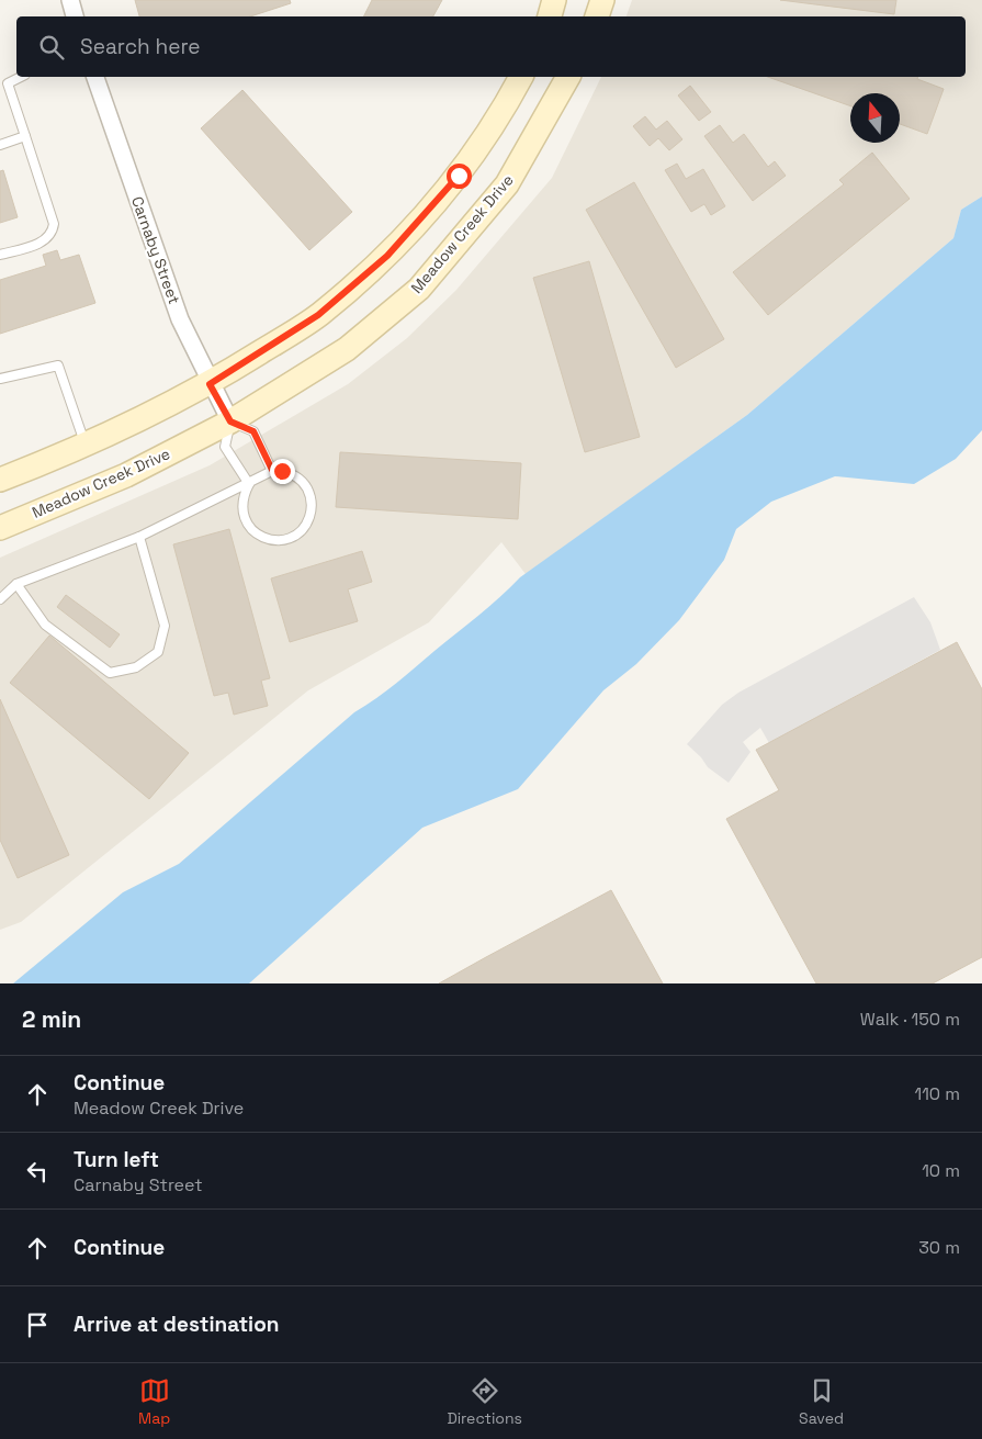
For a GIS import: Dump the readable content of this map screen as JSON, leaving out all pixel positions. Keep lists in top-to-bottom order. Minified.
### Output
{"streets":{"street":["Meadow Creek Drive","Carnaby Street"]},"crossings":[["Meadow Creek Drive","Carnaby Street"]],"north":"top","page":{"search":"Search here","heading":["2 min","Walk · 150 m"],"list":[["Continue","Meadow Creek Drive","110 m"],["Turn left","Carnaby Street","10 m"],["Continue","30 m"],"Arrive at destination"],"nav":["Map","Directions","Saved"]}}
